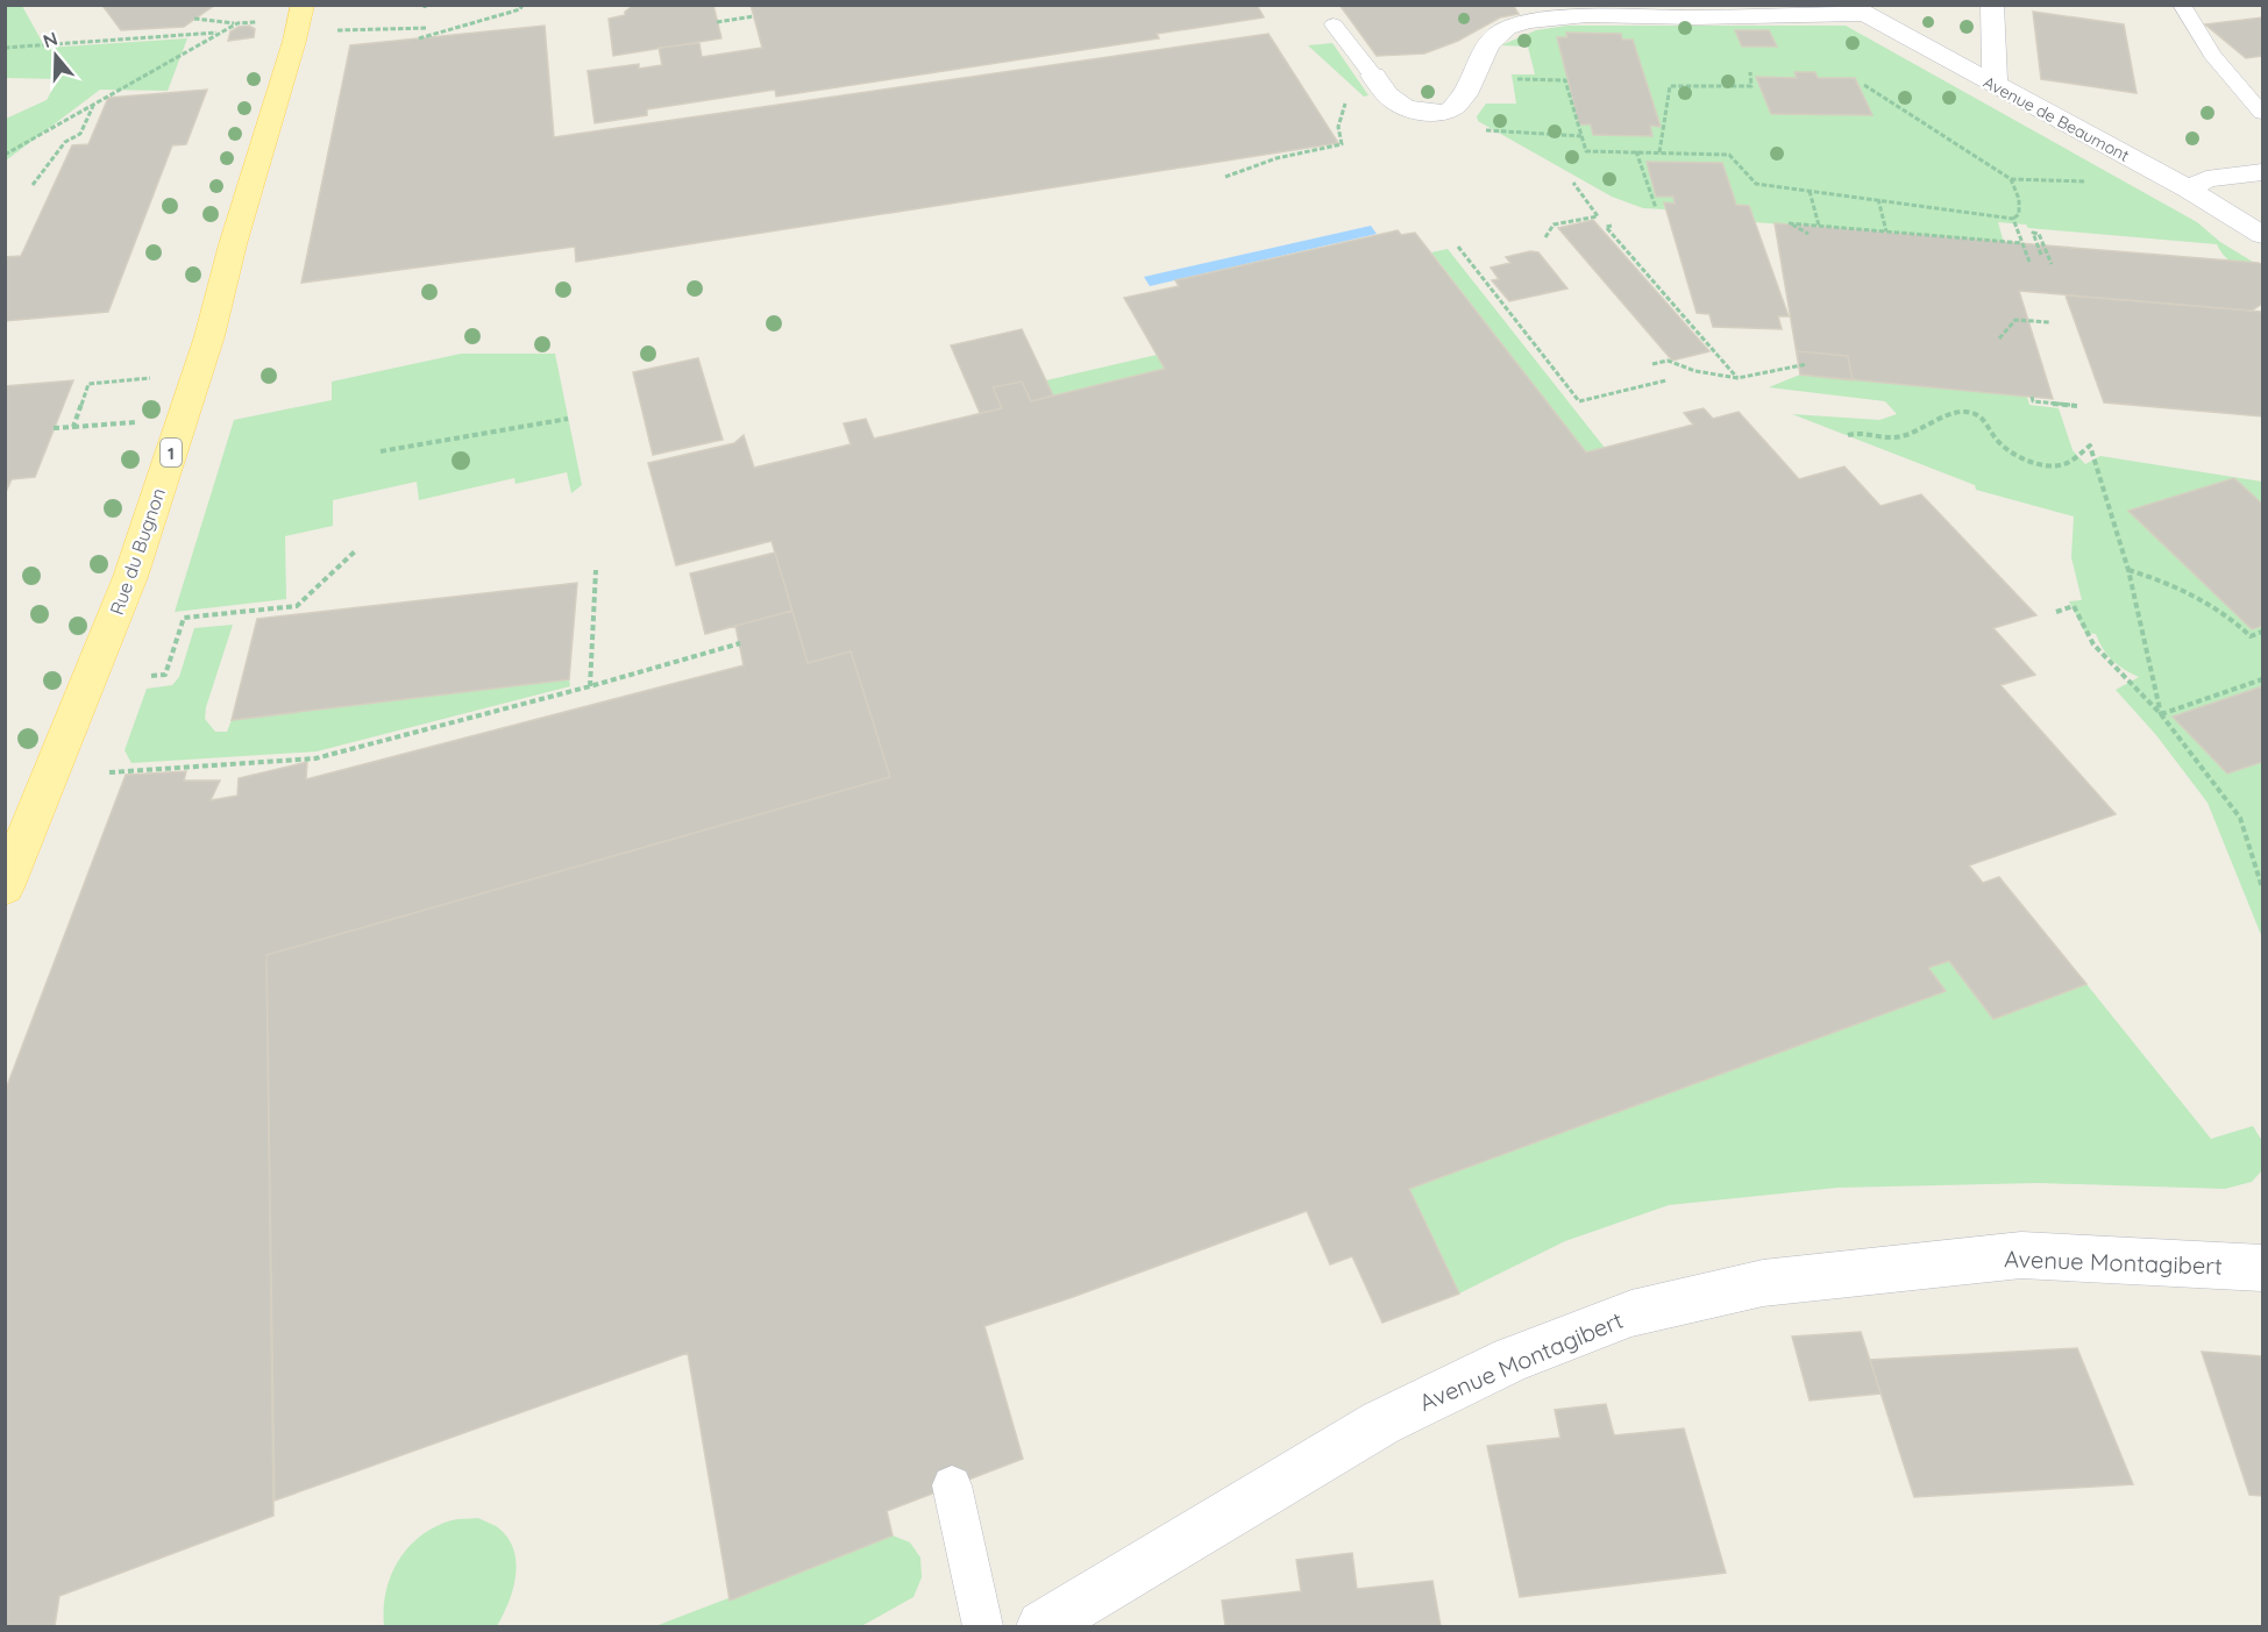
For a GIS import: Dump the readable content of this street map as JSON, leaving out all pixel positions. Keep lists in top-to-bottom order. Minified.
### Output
{"streets":{"main road":["1","Rue du Bugnon"],"street":["Avenue de Beaumont","Avenue Montagibert"]},"north":"top"}
